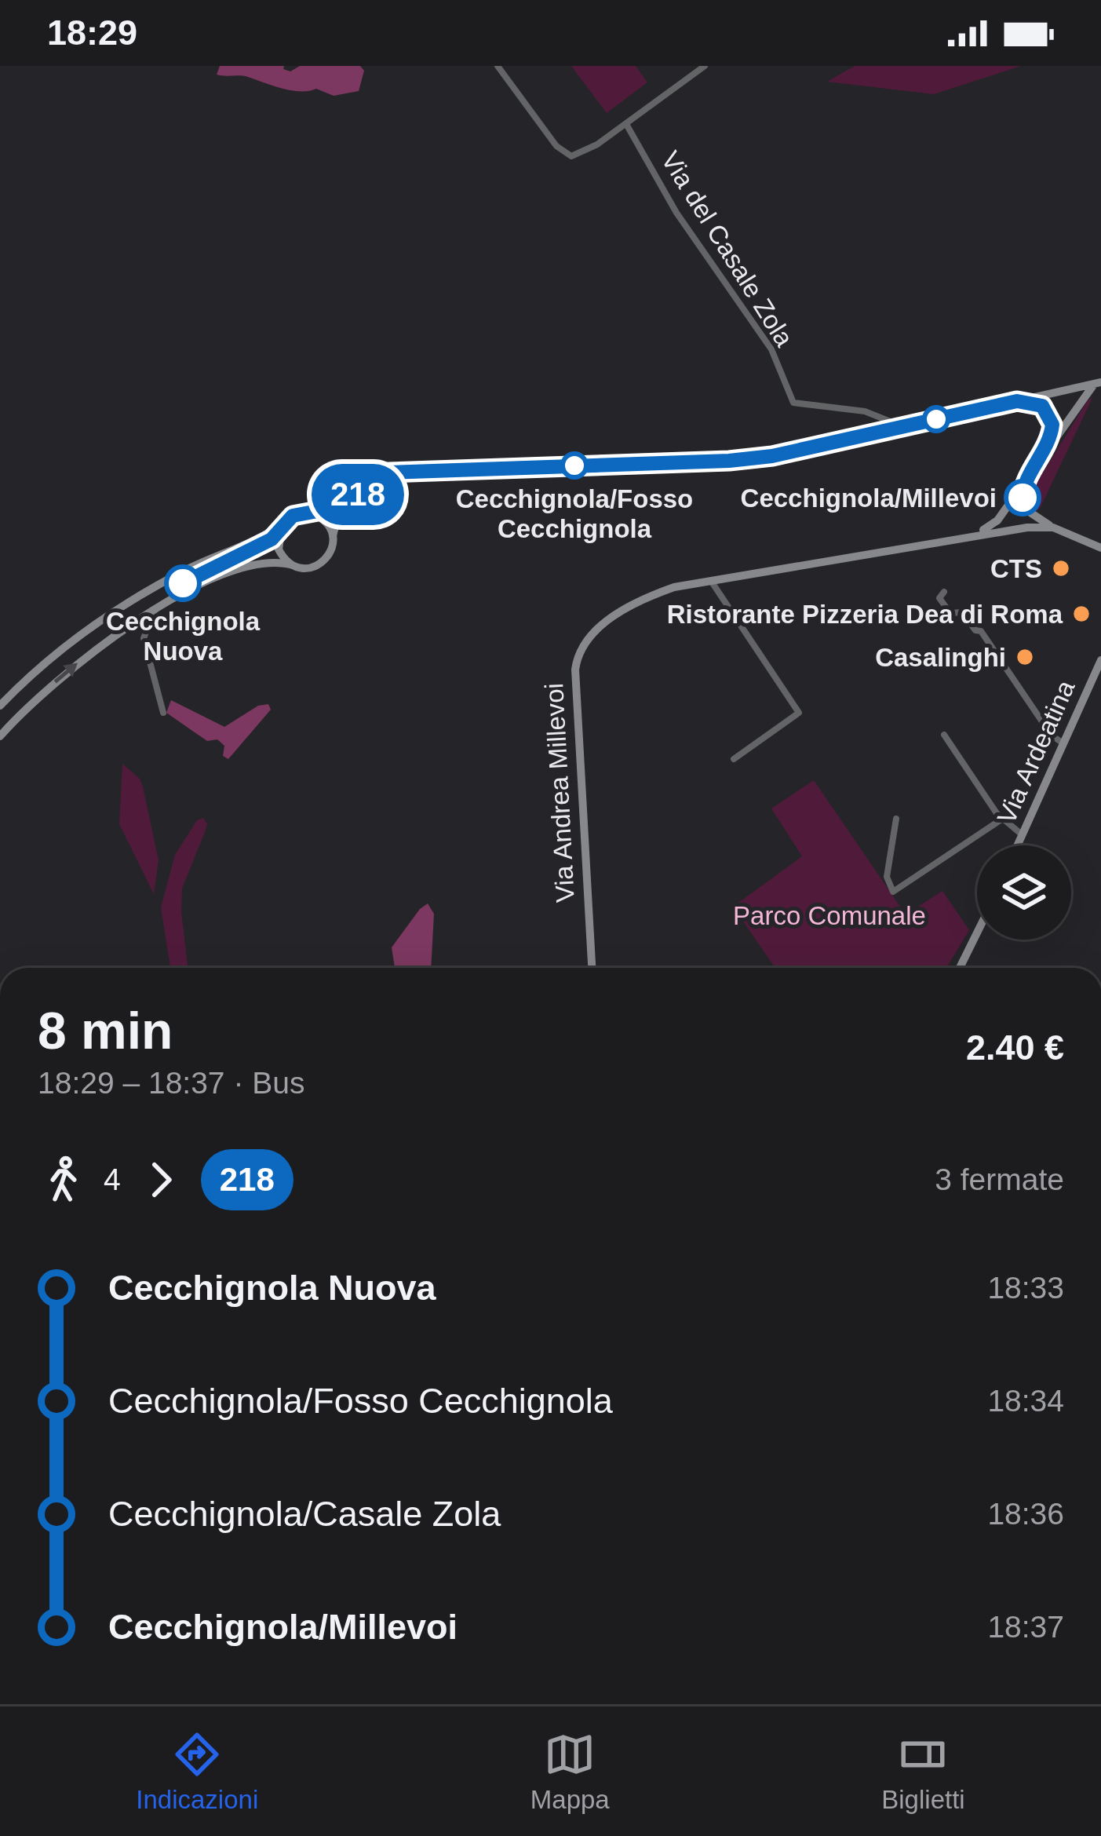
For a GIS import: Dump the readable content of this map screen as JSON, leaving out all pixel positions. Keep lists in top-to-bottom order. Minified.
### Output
{"streets":{"street":["Via del Casale Zola","Via Ardeatina","Via Andrea Millevoi"]},"parks":["Parco Comunale"],"places":["Cecchignola/Fosso Cecchignola","Cecchignola/Millevoi","CTS","Cecchignola Nuova","Ristorante Pizzeria Dea di Roma","Casalinghi"],"lines":["bus line 218"],"page":{"status":"18:29","on_map":"218","heading":["8 min","18:29 – 18:37 · Bus","2.40 €"],"legs":["4","218","3 fermate"],"list":[{"name":"Cecchignola Nuova","value":"18:33"},{"name":"Cecchignola/Fosso Cecchignola","value":"18:34"},{"name":"Cecchignola/Casale Zola","value":"18:36"},{"name":"Cecchignola/Millevoi","value":"18:37"}],"tabs":["Indicazioni","Mappa","Biglietti"]}}
